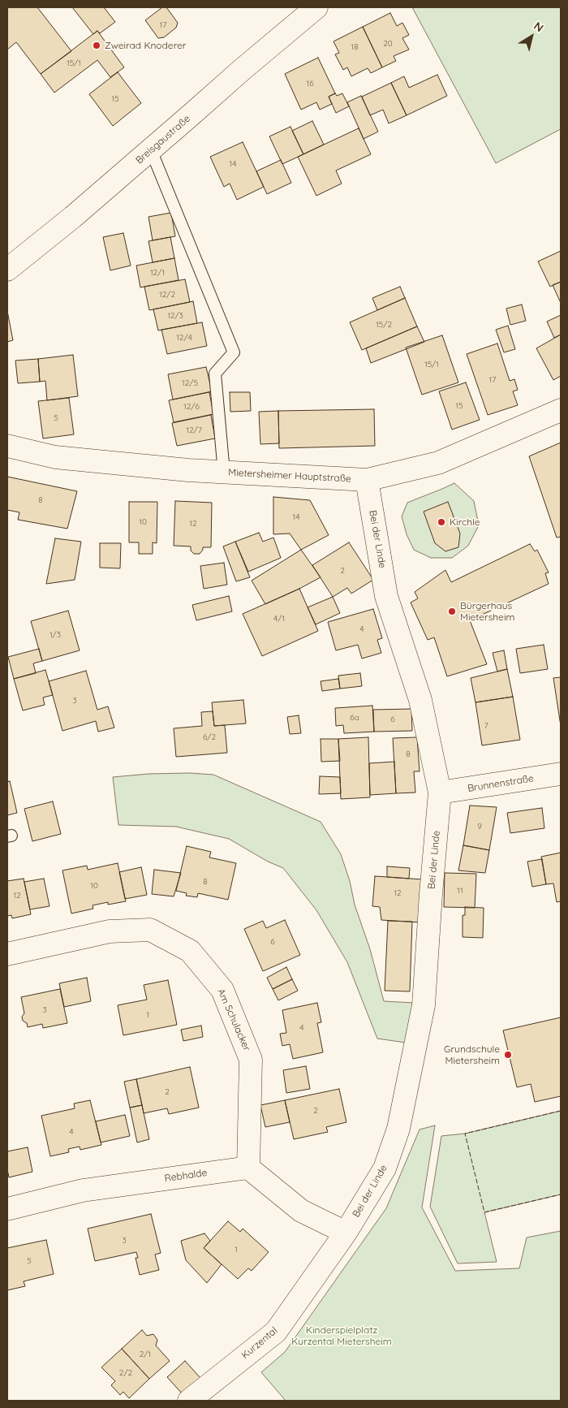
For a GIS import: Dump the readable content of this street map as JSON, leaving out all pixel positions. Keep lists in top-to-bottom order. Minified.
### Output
{"streets":{"street":["Breisgaustraße","Mietersheimer Hauptstraße","Bei der Linde","Brunnenstraße","Am Schulacker","Rebhalde","Kurzental"]},"crossings":[["Mietersheimer Hauptstraße","Bei der Linde"],["Bei der Linde","Brunnenstraße"],["Bei der Linde","Kurzental"],["Am Schulacker","Rebhalde"]],"parks":["Kinderspielplatz Kurzental Mietersheim"],"places":["Zweirad Knoderer","Kirchle","Bürgerhaus Mietersheim","Grundschule Mietersheim"],"house_numbers":["17","20","18","15/1","16","15","14","12/1","12/2","12/3","15/2","12/4","15/1","17","12/5","15","12/6","5","12/7","8","14","10","12","2","4/1","4","1/3","3","6a","6","7","6/2","8","9","8","10","11","12","12","6","3","1","4","2","2","4","3","1","5","2/1","2/2"],"north":"top right"}
